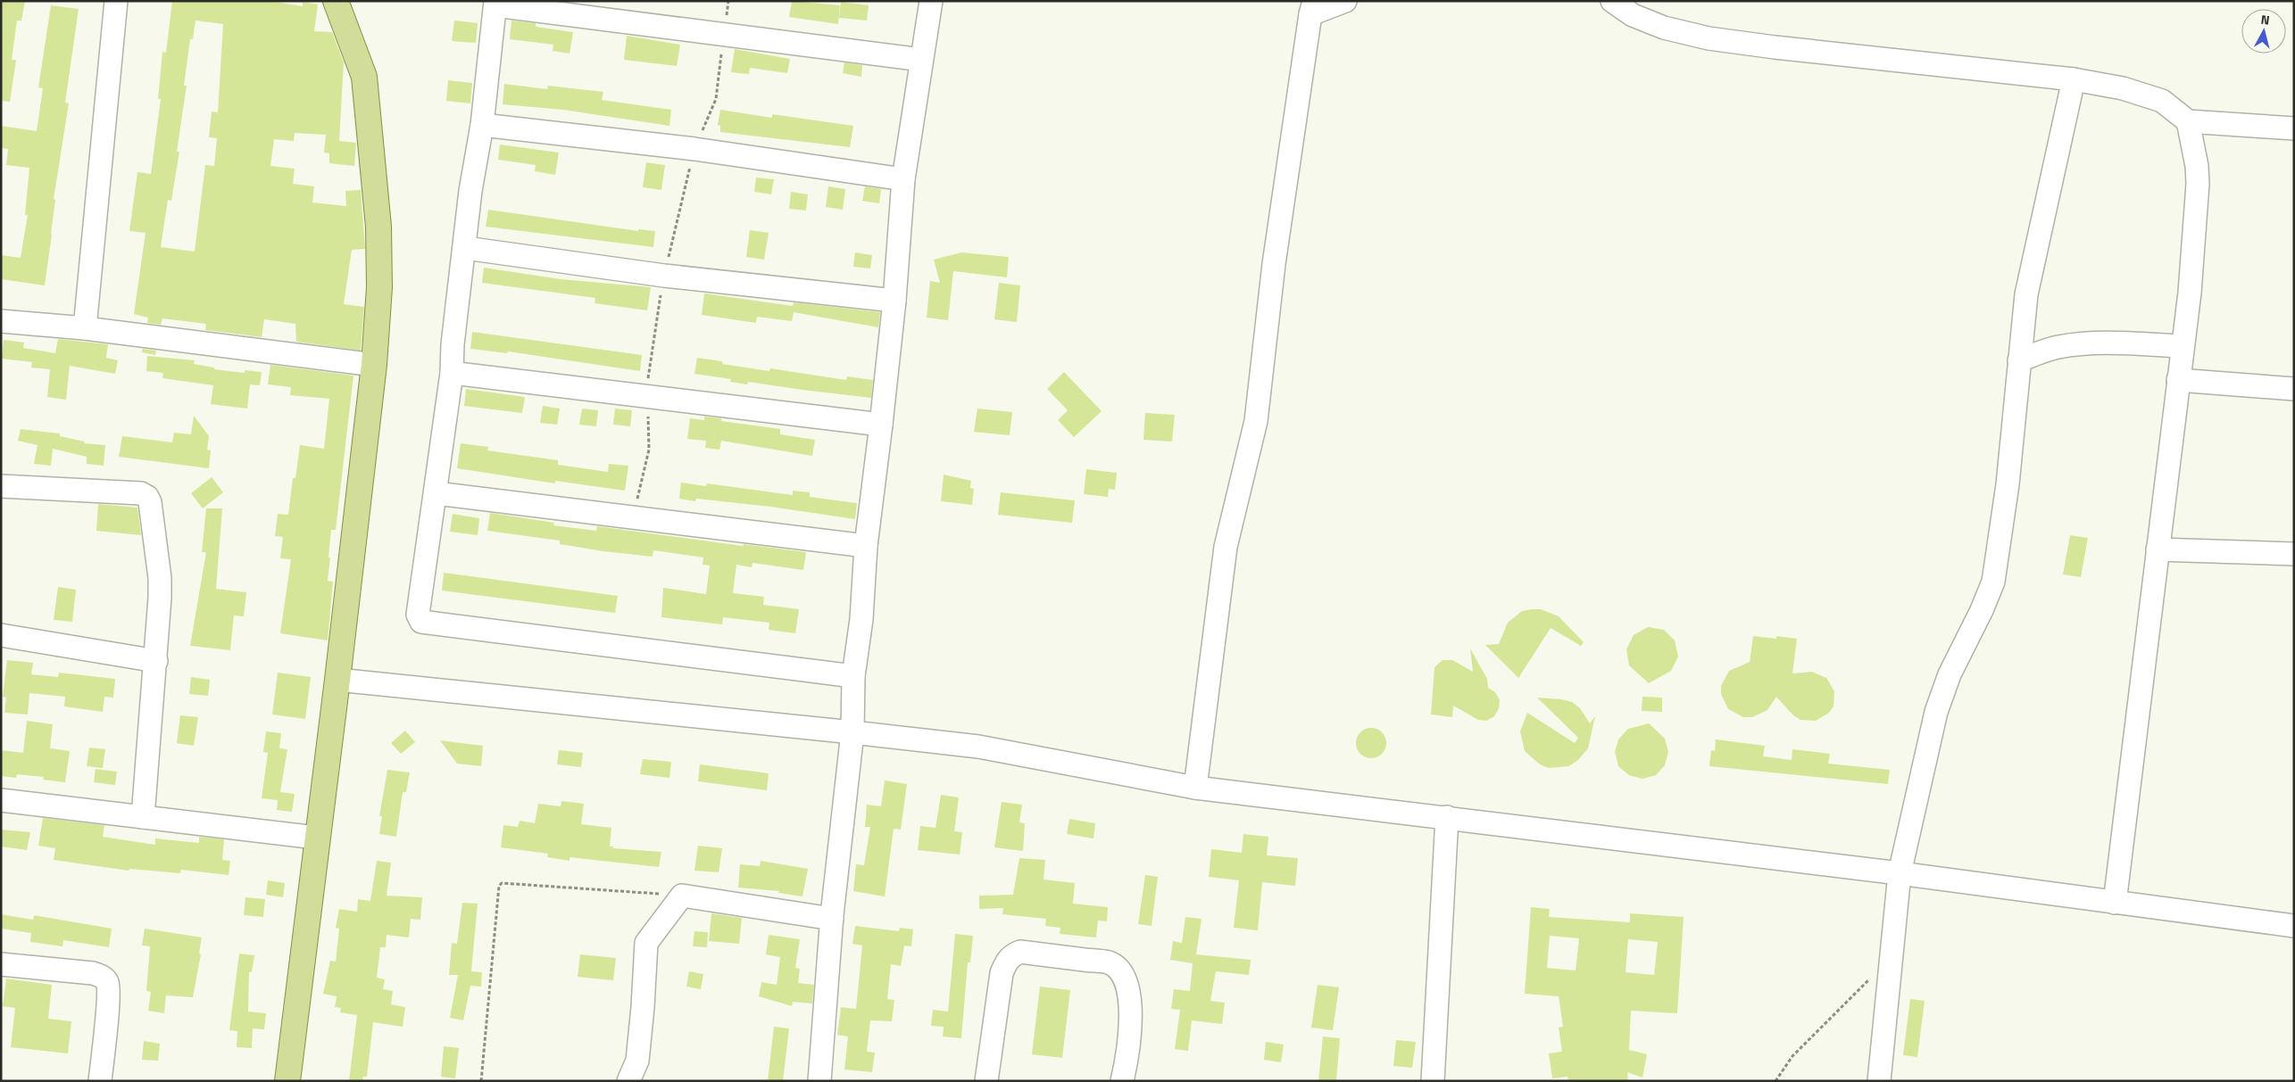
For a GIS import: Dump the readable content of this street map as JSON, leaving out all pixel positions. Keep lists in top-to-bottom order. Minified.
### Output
{"north":"top"}
